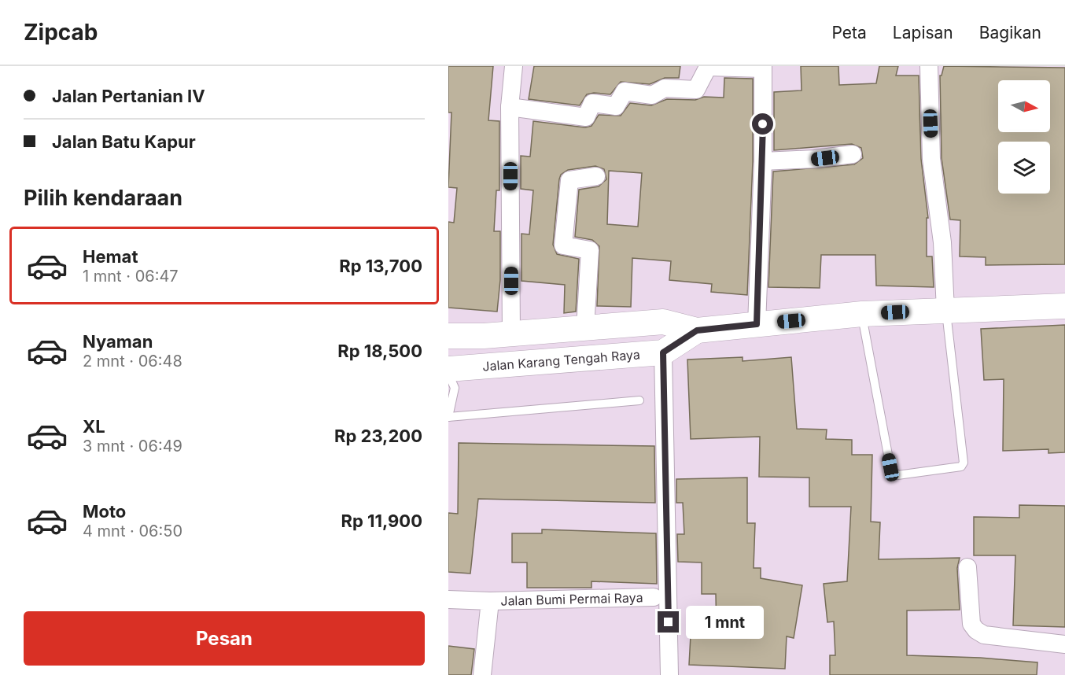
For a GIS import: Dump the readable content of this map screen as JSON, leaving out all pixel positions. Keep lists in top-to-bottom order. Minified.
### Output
{"streets":{"main road":["Jalan Karang Tengah Raya"],"street":["Jalan Bumi Permai Raya"]},"north":"right","page":{"header":"Zipcab","nav":["Peta","Lapisan","Bagikan"],"banner":["Jalan Pertanian IV","Jalan Batu Kapur"],"heading":"Pilih kendaraan","list":[{"name":"Hemat","note":"1 mnt · 06:47","value":"Rp 13,700"},{"name":"Nyaman","note":"2 mnt · 06:48","value":"Rp 18,500"},{"name":"XL","note":"3 mnt · 06:49","value":"Rp 23,200"},{"name":"Moto","note":"4 mnt · 06:50","value":"Rp 11,900"}],"buttons":"Pesan","bubble":"1 mnt"}}
